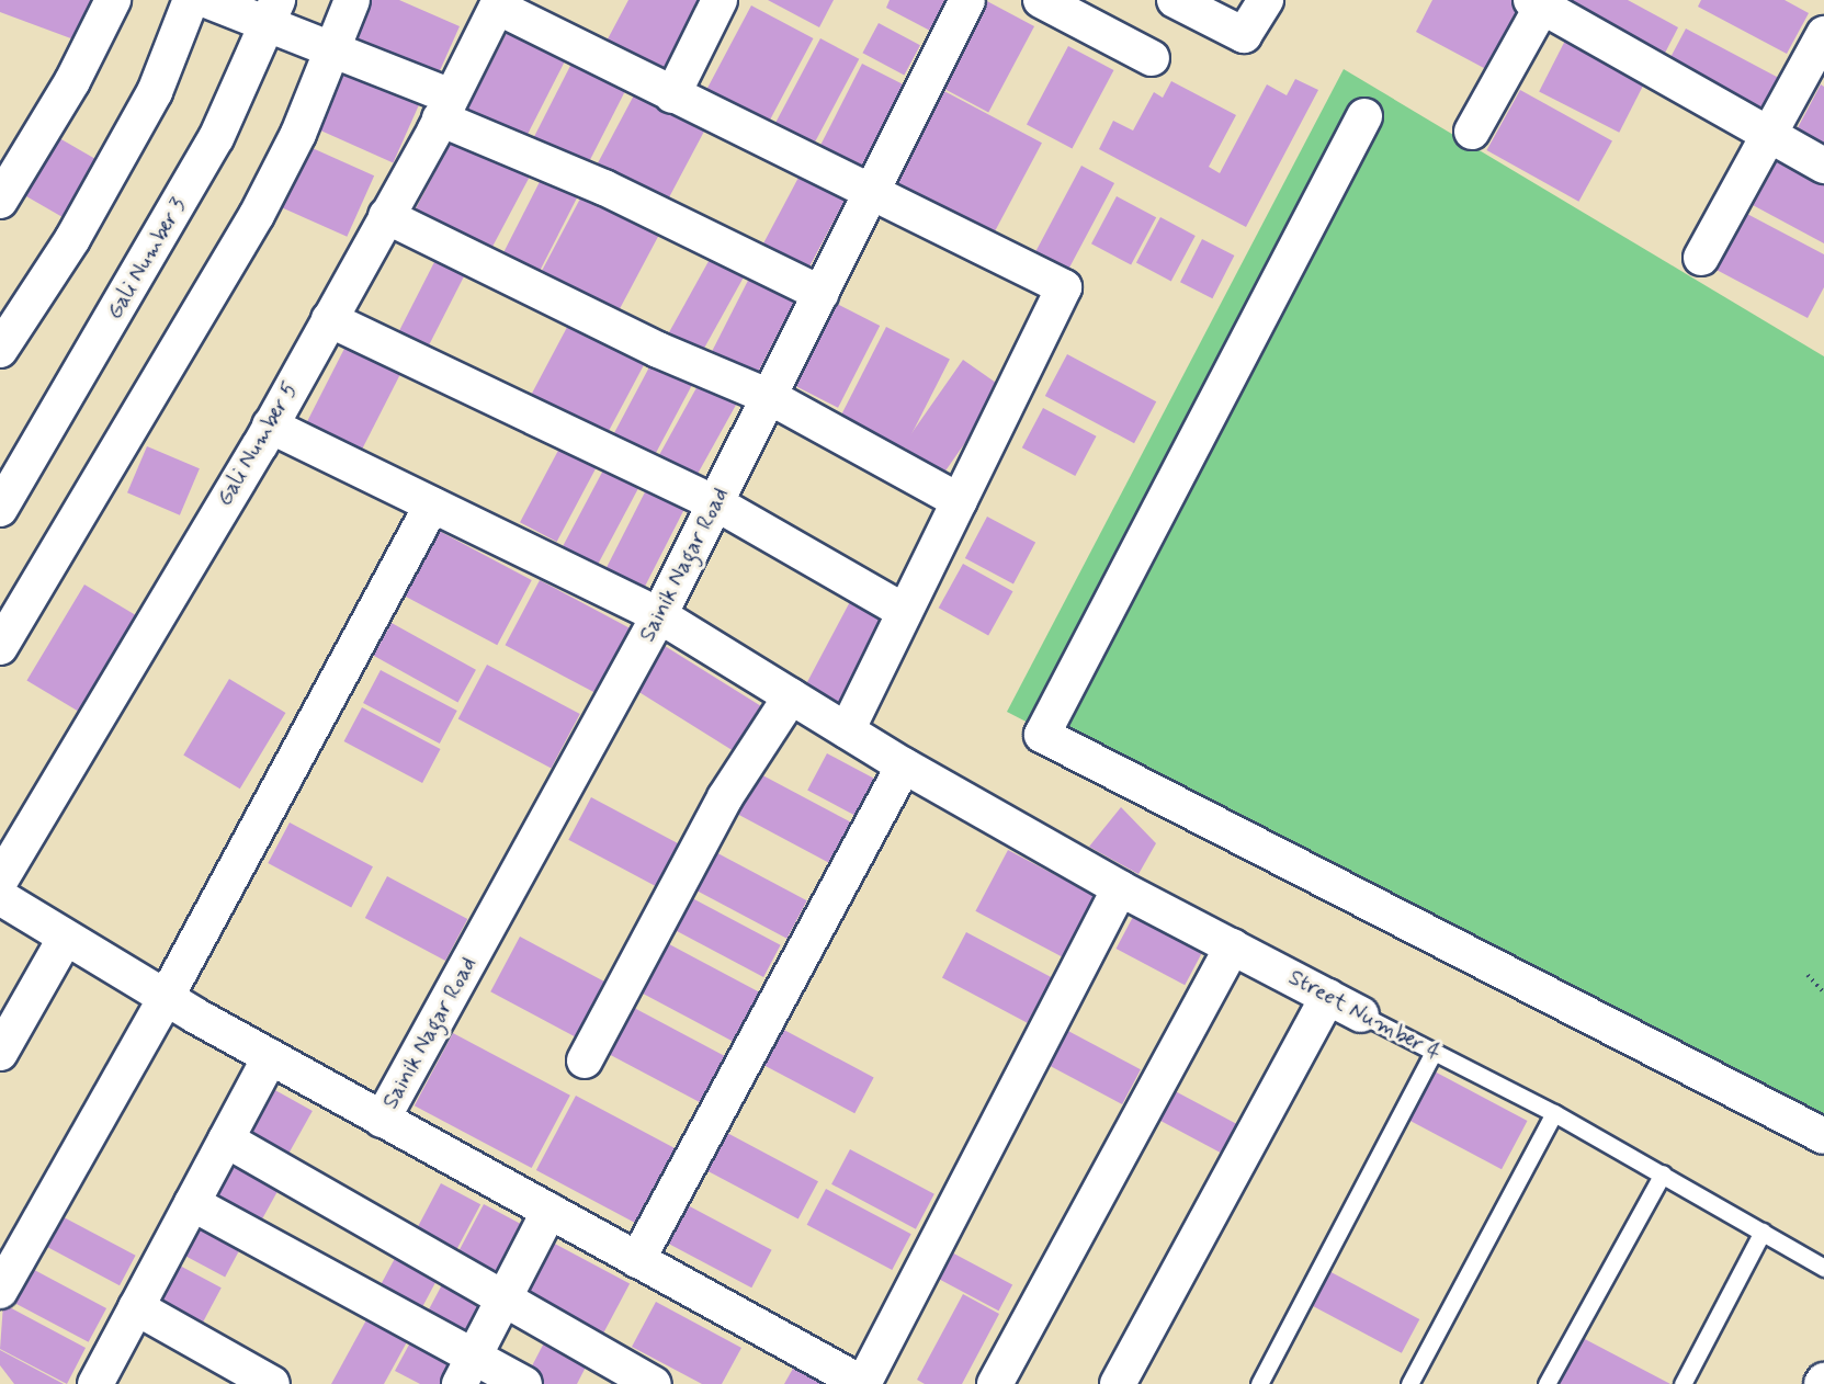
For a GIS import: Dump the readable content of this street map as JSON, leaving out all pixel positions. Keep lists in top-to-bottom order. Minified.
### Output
{"streets":{"street":["Gali Number 3","Gali Number 5","Sainik Nagar Road","Street Number 4"]},"crossings":[["Gali Number 5","Street Number 4"],["Sainik Nagar Road","Street Number 4"]]}
